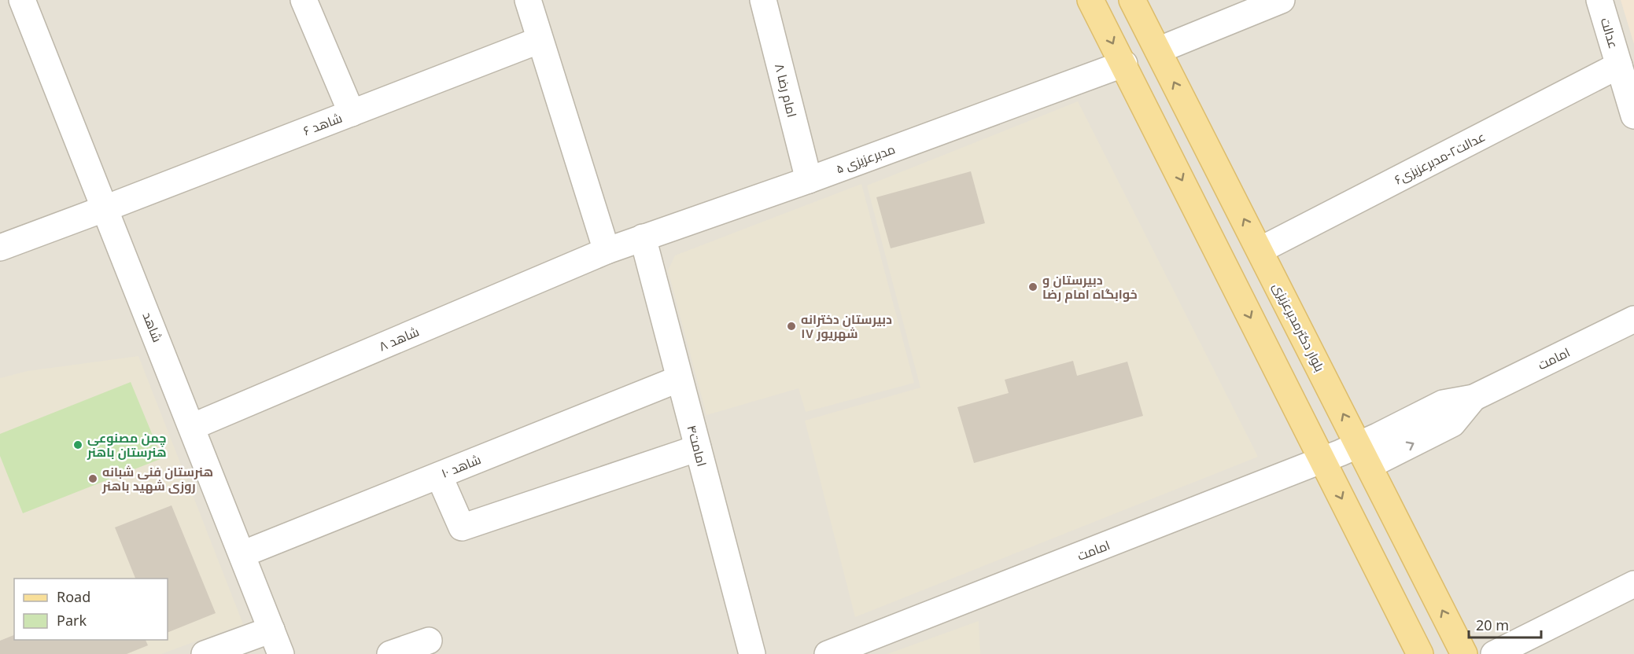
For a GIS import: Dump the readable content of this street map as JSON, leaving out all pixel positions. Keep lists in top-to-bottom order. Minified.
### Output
{"streets":{"main road":["بلوار دکترمدبرعزیزی"],"street":["عدالت","امام رضا ۸","شاهد ۶","عدالت۲-مدبرعزیزی۶","مدبرعزیزی ۵","شاهد","شاهد ۸","امامت","امامت۴","شاهد ۱۰"]},"crossings":[["عدالت","عدالت۲-مدبرعزیزی۶"],["امام رضا ۸","مدبرعزیزی ۵"],["شاهد ۶","شاهد"],["عدالت۲-مدبرعزیزی۶","بلوار دکترمدبرعزیزی"],["مدبرعزیزی ۵","شاهد ۸"],["مدبرعزیزی ۵","امامت۴"],["شاهد","شاهد ۸"],["شاهد","شاهد ۱۰"],["بلوار دکترمدبرعزیزی","امامت"],["امامت۴","شاهد ۱۰"]],"places":["دبیرستان و خوابگاه امام رضا","دبیرستان دخترانه ۱۷ شهریور","چمن مصنوعی هنرستان باهنر","هنرستان فنی شبانه‌ روزی شهید باهنر"],"legend":["Road","Park"],"scale_bar":"20 m"}
